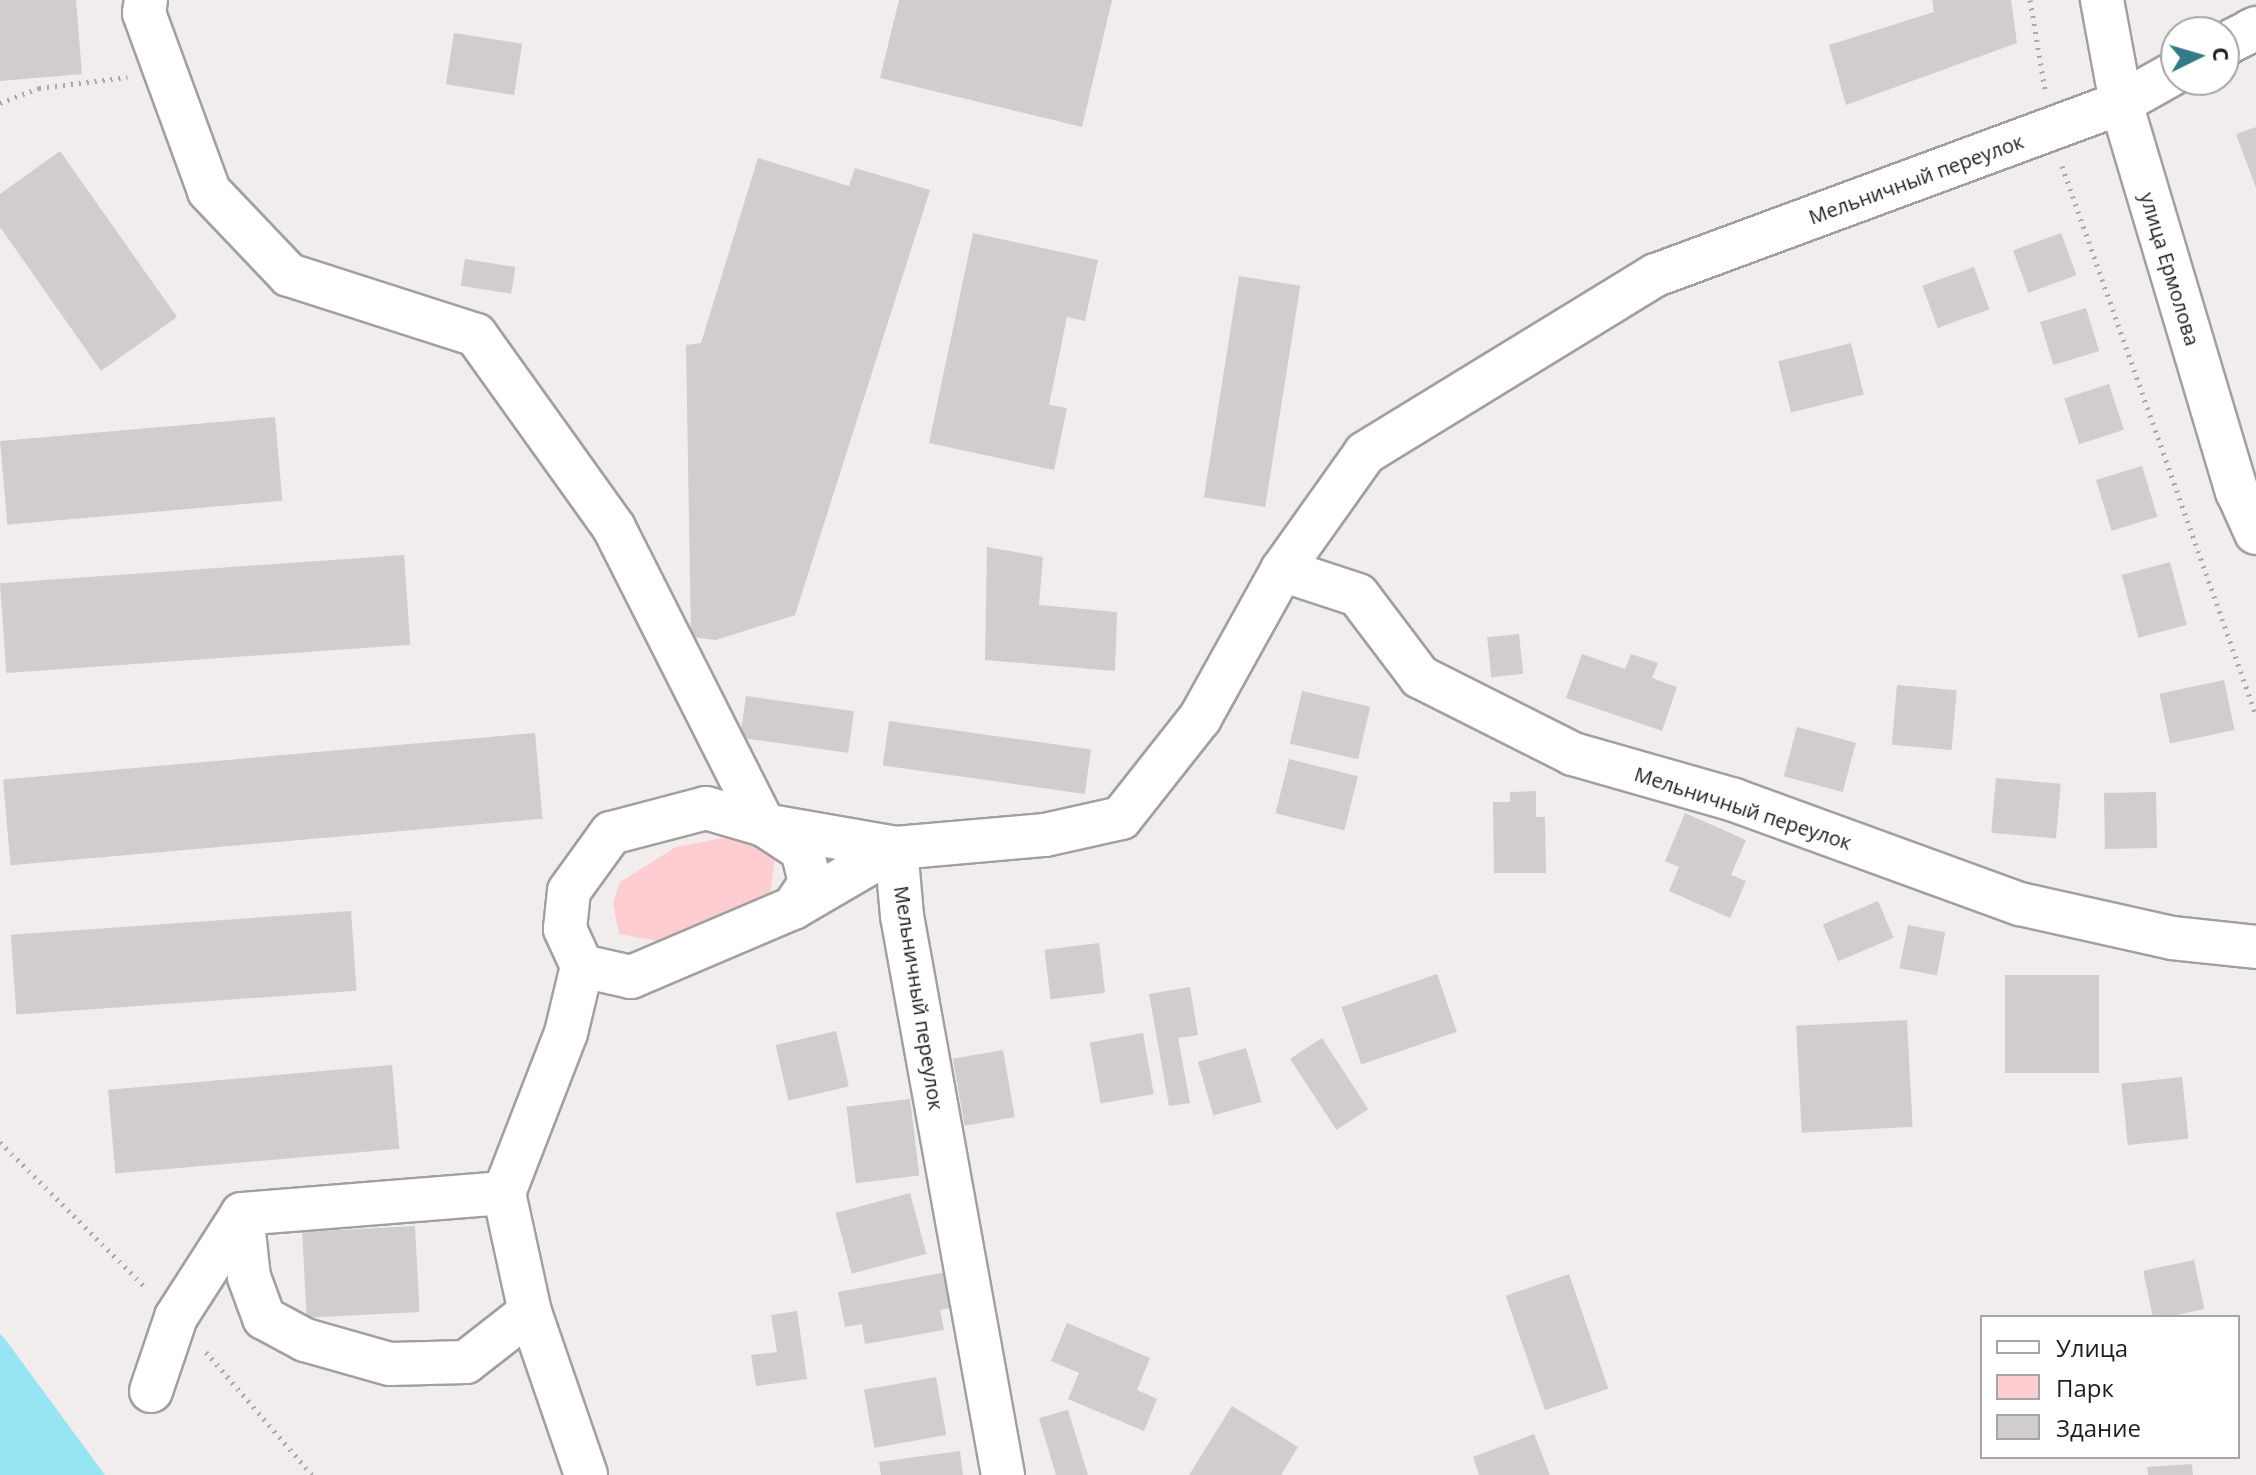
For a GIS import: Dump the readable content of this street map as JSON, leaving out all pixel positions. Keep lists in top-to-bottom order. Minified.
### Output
{"streets":{"street":["Мельничный переулок","улица Ермолова"]},"crossings":[["Мельничный переулок","улица Ермолова"]],"legend":["Улица","Парк","Здание"],"north":"right"}
